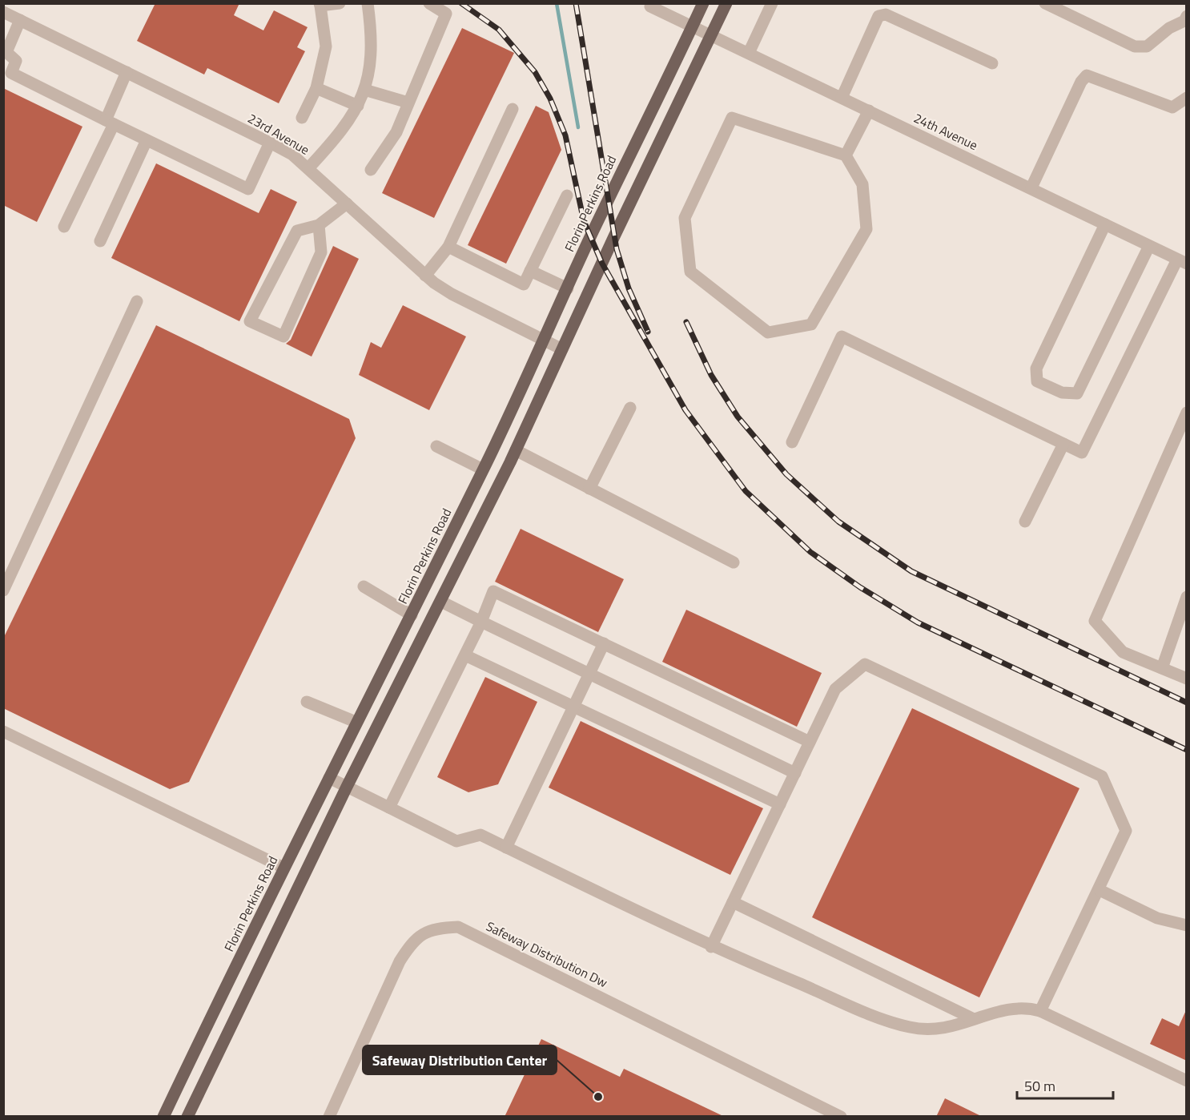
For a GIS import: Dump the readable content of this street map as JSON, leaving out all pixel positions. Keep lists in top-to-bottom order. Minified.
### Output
{"streets":{"main road":["Florin Perkins Road"],"street":["24th Avenue","23rd Avenue","Safeway Distribution Dw"]},"crossings":[["24th Avenue","Florin Perkins Road"],["23rd Avenue","Florin Perkins Road"]],"places":["Safeway Distribution Center"],"scale_bar":"50 m"}
